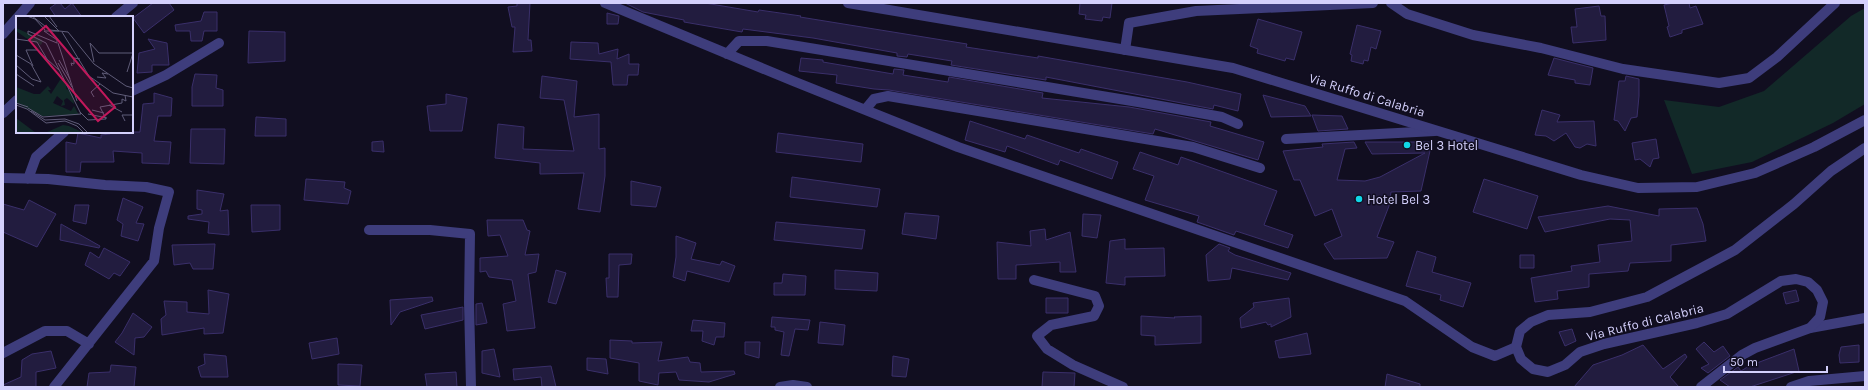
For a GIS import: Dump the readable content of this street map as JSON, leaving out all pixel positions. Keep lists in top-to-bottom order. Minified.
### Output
{"streets":{"street":["Via Ruffo di Calabria"]},"places":["Bel 3 Hotel","Hotel Bel 3"],"scale_bar":"50 m"}
